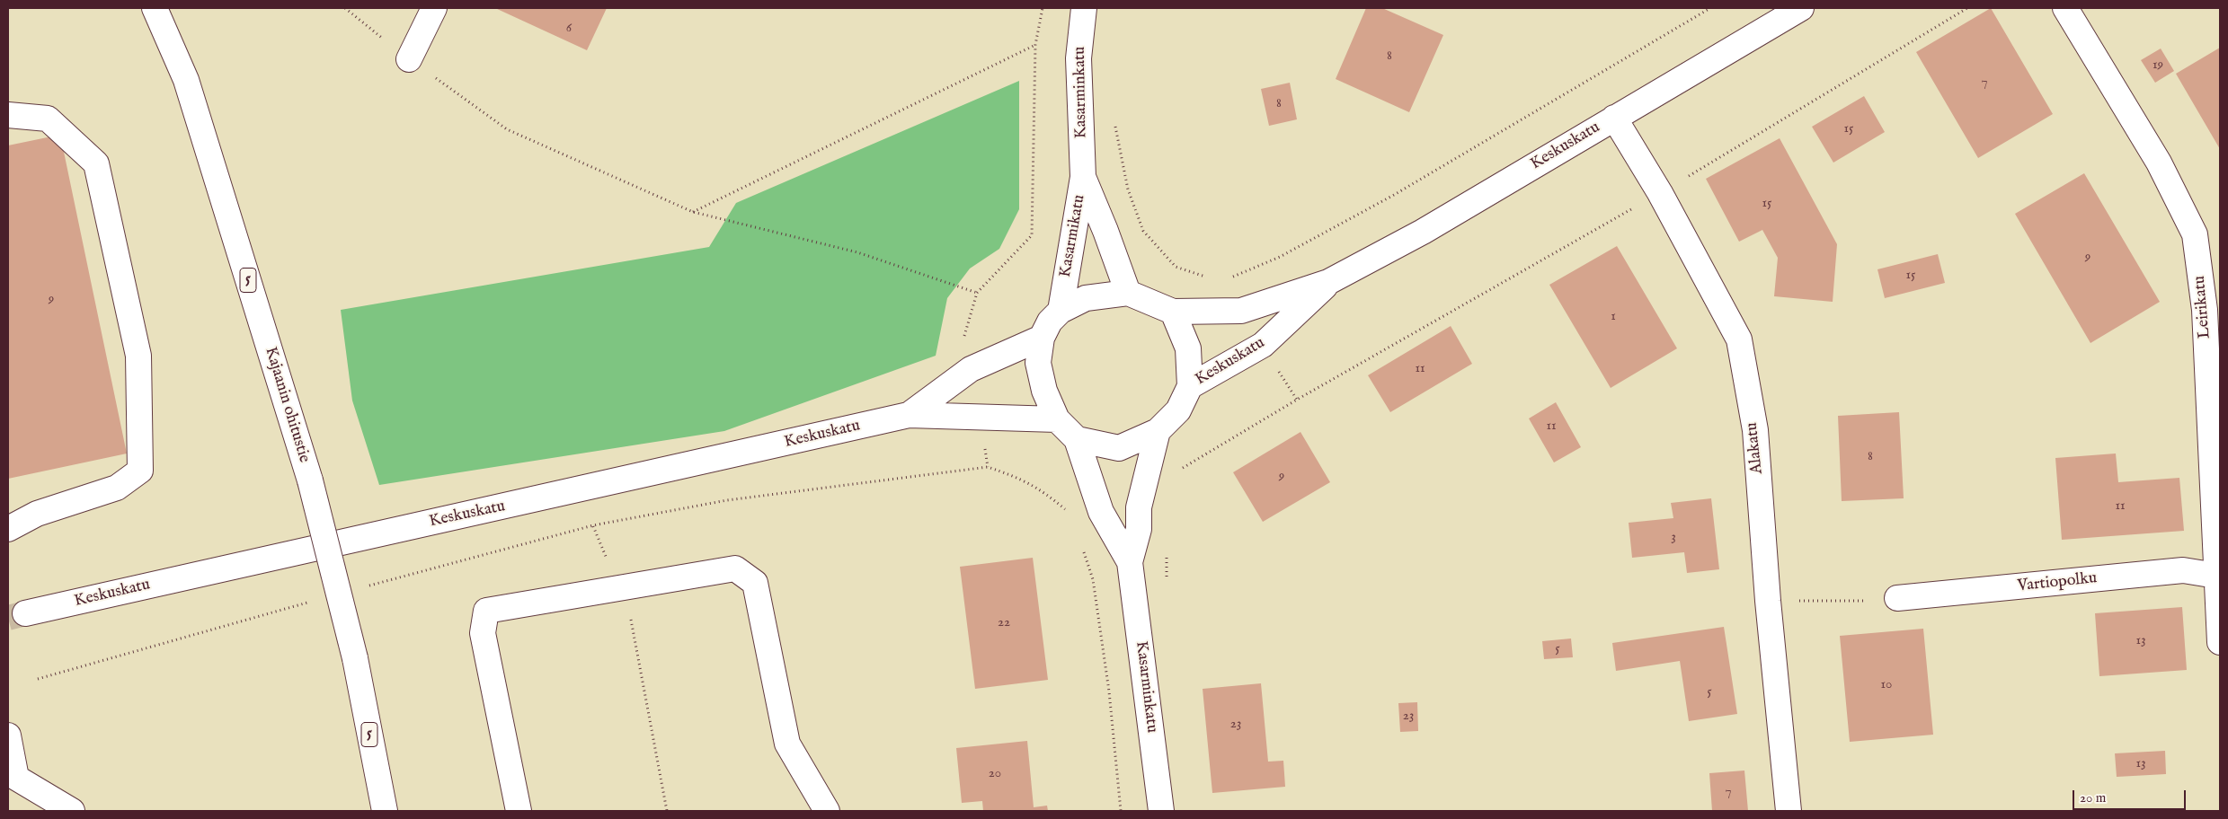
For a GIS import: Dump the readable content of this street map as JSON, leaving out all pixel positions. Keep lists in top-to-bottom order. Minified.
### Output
{"streets":{"main road":["Kasarminkatu","Keskuskatu","Kasarmikatu","5","Leirikatu","Kajaanin ohitustie","Alakatu","Vartiopolku"]},"crossings":[["Kasarminkatu","Keskuskatu"],["Kasarminkatu","Kasarmikatu"],["Keskuskatu","Kasarmikatu"],["Keskuskatu","Alakatu"],["Leirikatu","Vartiopolku"]],"house_numbers":["6","8","19","7","8","15","15","9","15","9","1","11","11","8","9","11","3","22","13","5","10","5","23","23","13","20","7"],"scale_bar":"20 m"}
